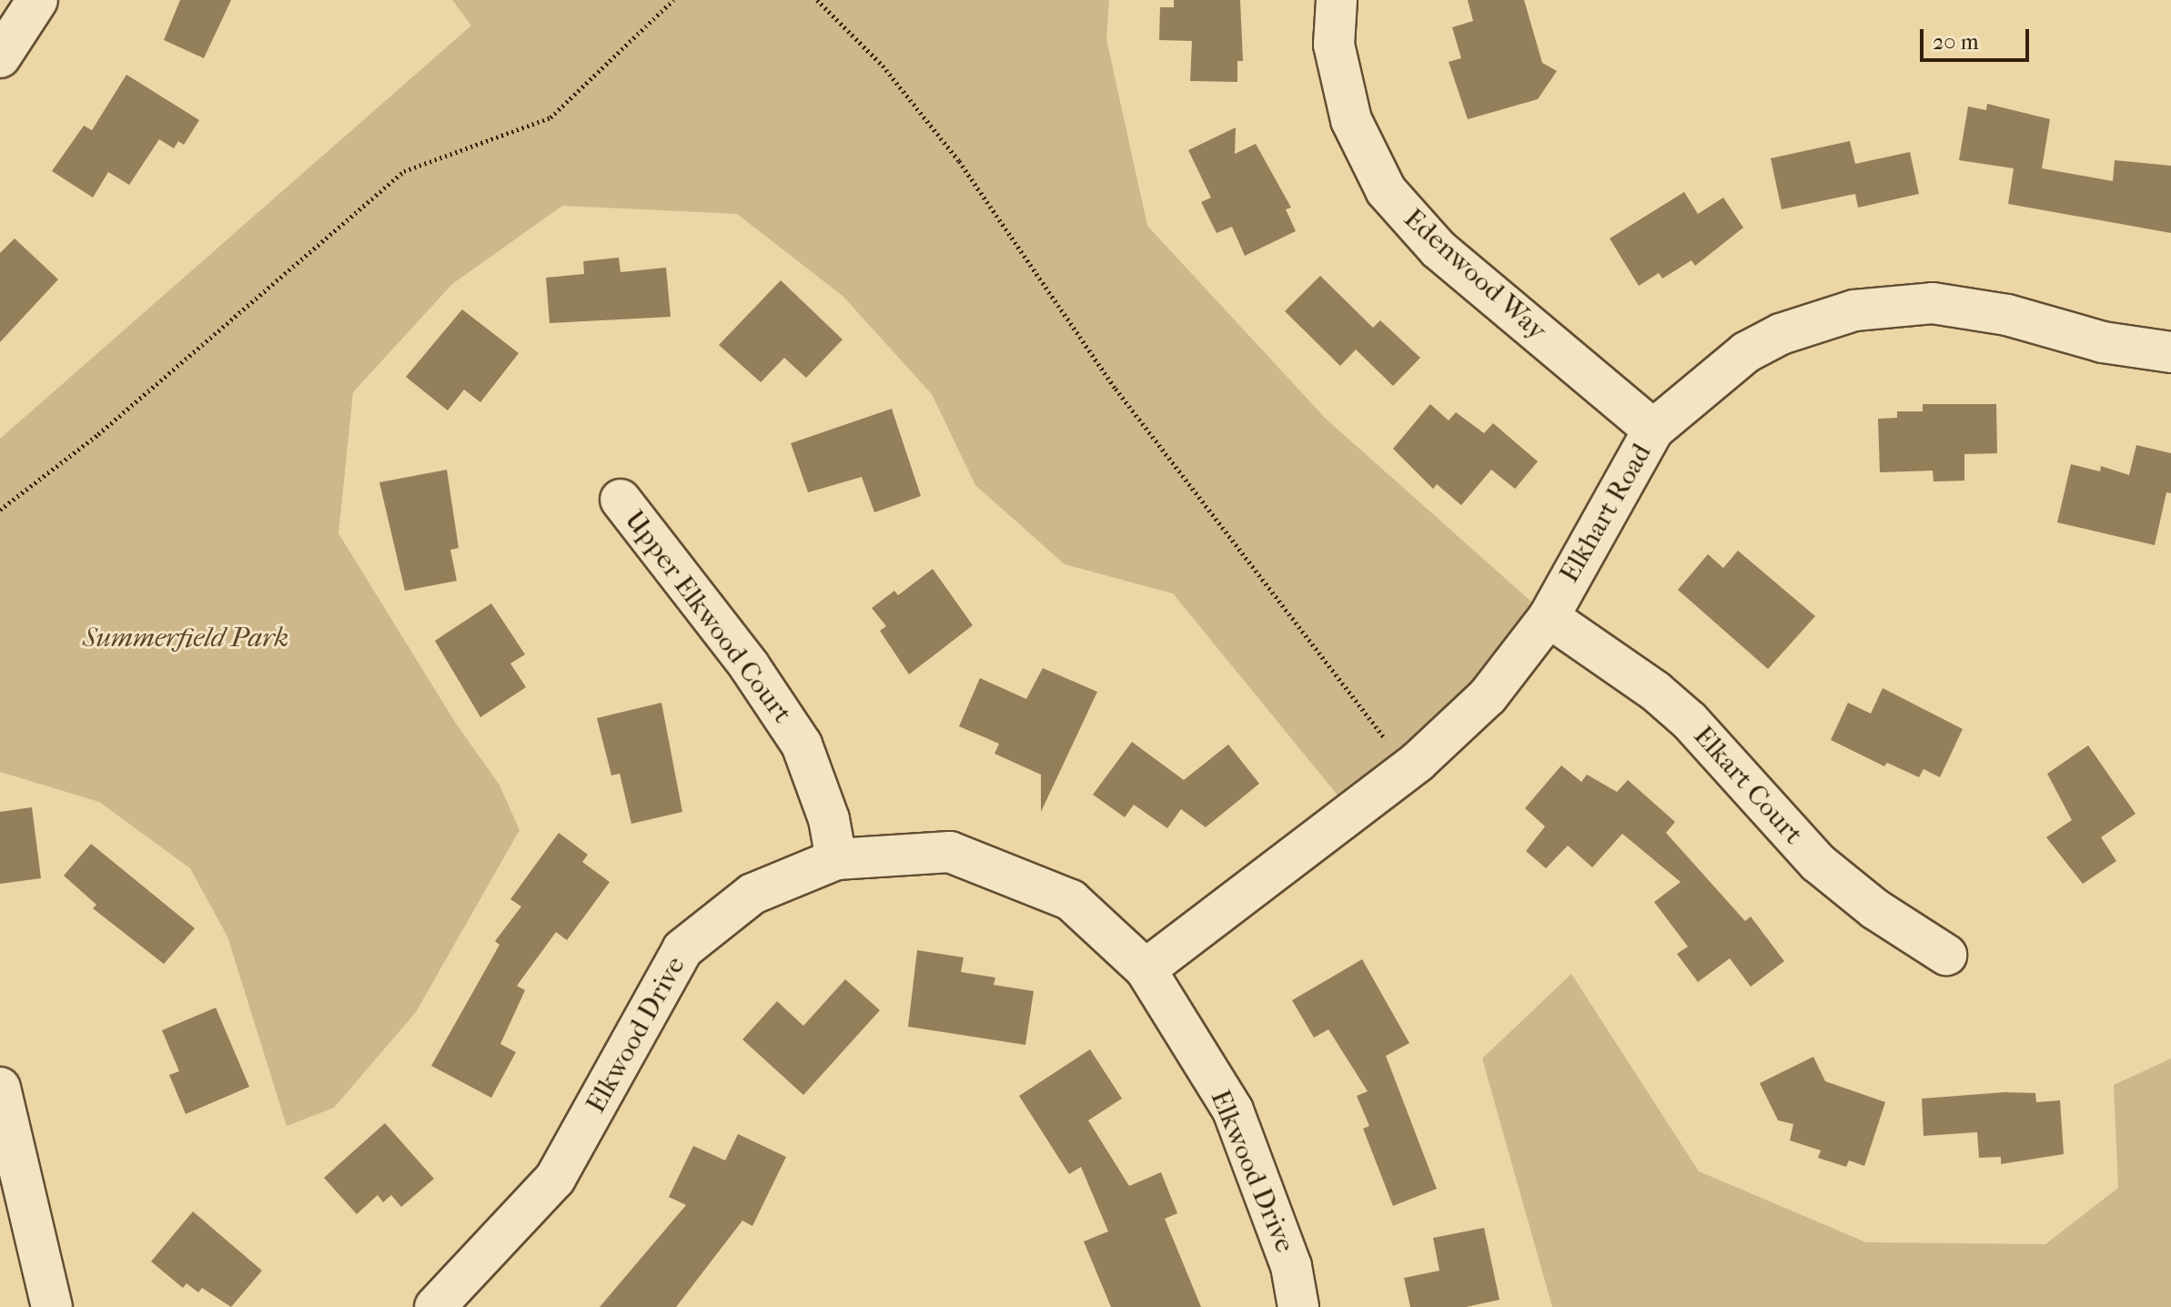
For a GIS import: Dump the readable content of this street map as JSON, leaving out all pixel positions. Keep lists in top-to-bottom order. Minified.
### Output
{"streets":{"street":["Edenwood Way","Elkhart Road","Upper Elkwood Court","Elkart Court","Elkwood Drive"]},"crossings":[["Edenwood Way","Elkhart Road"],["Elkhart Road","Elkart Court"],["Elkhart Road","Elkwood Drive"],["Upper Elkwood Court","Elkwood Drive"]],"parks":["Summerfield Park"],"scale_bar":"20 m"}
